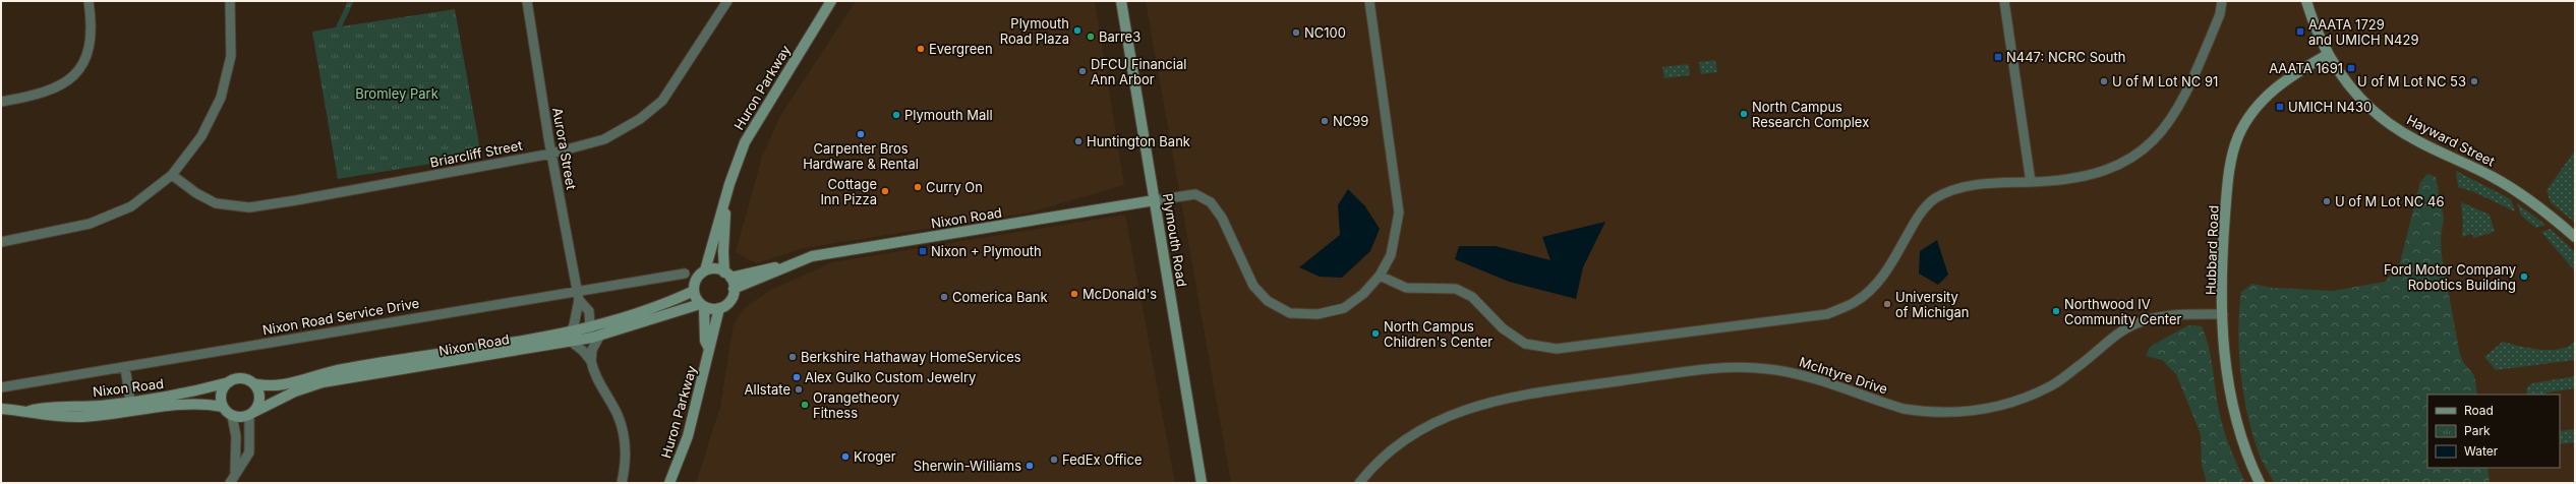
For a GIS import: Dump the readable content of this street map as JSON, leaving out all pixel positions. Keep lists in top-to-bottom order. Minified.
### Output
{"streets":{"main road":["Huron Parkway","Hayward Street","Nixon Road","Plymouth Road","Hubbard Road"],"street":["Aurora Street","Briarcliff Street","Nixon Road Service Drive","McIntyre Drive"]},"crossings":[["Huron Parkway","Nixon Road"],["Hayward Street","Hubbard Road"],["Aurora Street","Briarcliff Street"],["Aurora Street","Nixon Road"],["Aurora Street","Nixon Road Service Drive"],["Nixon Road","Plymouth Road"],["Hubbard Road","McIntyre Drive"]],"parks":["Bromley Park"],"places":{"other":["Plymouth Road Plaza","NC100","Barre3","Evergreen","DFCU Financial Ann Arbor","U of M Lot NC 91","U of M Lot NC 53","North Campus Research Complex","Plymouth Mall","NC99","Carpenter Bros Hardware & Rental","Huntington Bank","Curry On","Cottage Inn Pizza","U of M Lot NC 46","Ford Motor Company Robotics Building","McDonald's","Comerica Bank","University of Michigan","Northwood IV Community Center","North Campus Children's Center","Berkshire Hathaway HomeServices","Alex Gulko Custom Jewelry","Allstate","Orangetheory Fitness","Kroger","FedEx Office","Sherwin-Williams"],"transit":["AAATA 1729 and UMICH N429","N447: NCRC South","AAATA 1691","UMICH N430","Nixon + Plymouth"]},"legend":["Road","Park","Water"]}
